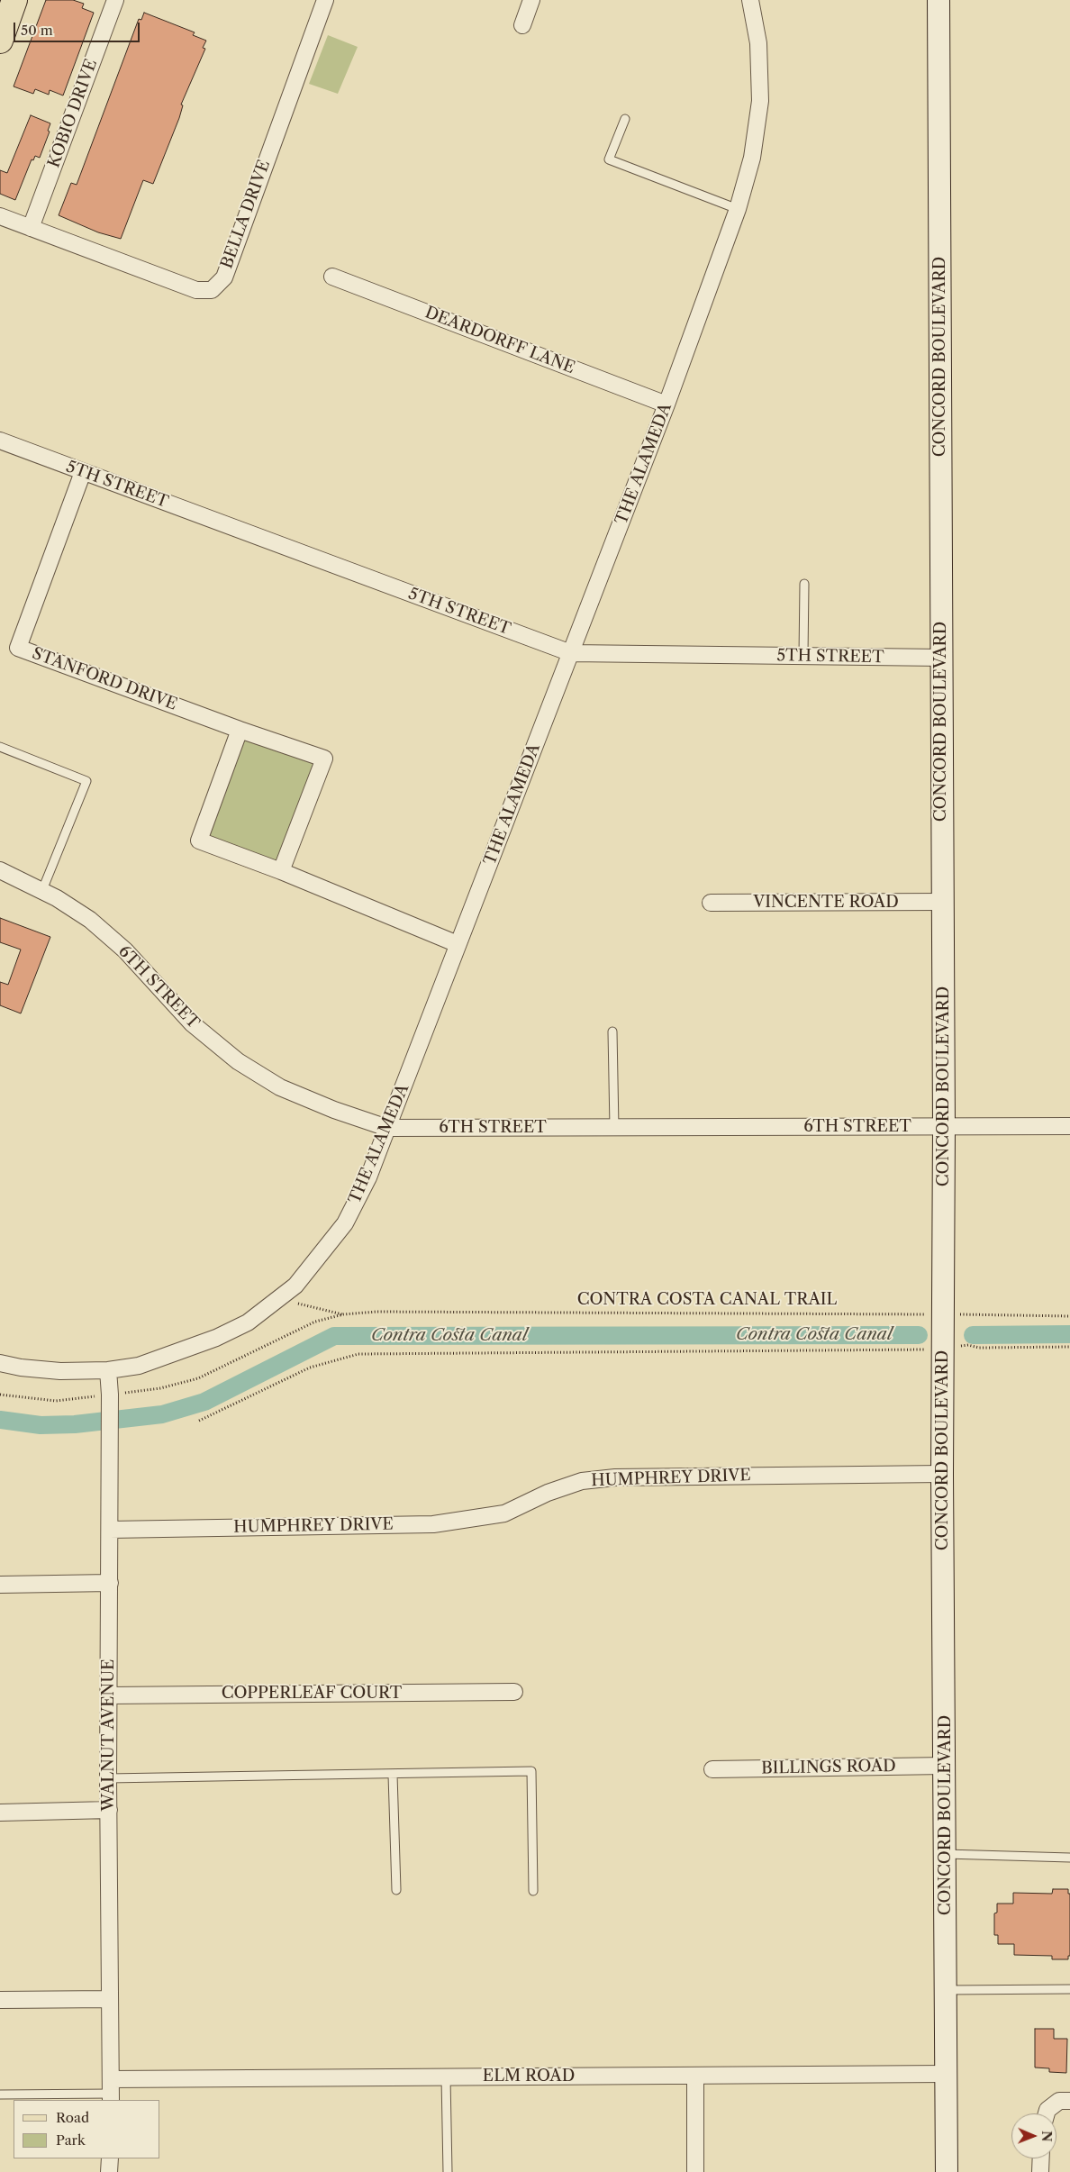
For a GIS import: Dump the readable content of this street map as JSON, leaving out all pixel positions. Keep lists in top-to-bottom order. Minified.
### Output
{"streets":{"street":["KOBIO DRIVE","BELLA DRIVE","DEARDORFF LANE","CONCORD BOULEVARD","THE ALAMEDA","5TH STREET","STANFORD DRIVE","VINCENTE ROAD","6TH STREET","HUMPHREY DRIVE","COPPERLEAF COURT","WALNUT AVENUE","BILLINGS ROAD","ELM ROAD"],"path":["CONTRA COSTA CANAL TRAIL"]},"crossings":[["KOBIO DRIVE","BELLA DRIVE"],["DEARDORFF LANE","THE ALAMEDA"],["CONCORD BOULEVARD","5TH STREET"],["CONCORD BOULEVARD","VINCENTE ROAD"],["CONCORD BOULEVARD","6TH STREET"],["CONCORD BOULEVARD","CONTRA COSTA CANAL TRAIL"],["CONCORD BOULEVARD","HUMPHREY DRIVE"],["CONCORD BOULEVARD","BILLINGS ROAD"],["CONCORD BOULEVARD","ELM ROAD"],["THE ALAMEDA","5TH STREET"],["THE ALAMEDA","6TH STREET"],["THE ALAMEDA","CONTRA COSTA CANAL TRAIL"],["THE ALAMEDA","WALNUT AVENUE"],["5TH STREET","STANFORD DRIVE"],["CONTRA COSTA CANAL TRAIL","WALNUT AVENUE"],["HUMPHREY DRIVE","WALNUT AVENUE"],["COPPERLEAF COURT","WALNUT AVENUE"],["WALNUT AVENUE","ELM ROAD"]],"water":["Contra Costa Canal"],"legend":["Road","Park"],"scale_bar":"50 m","north":"right"}
